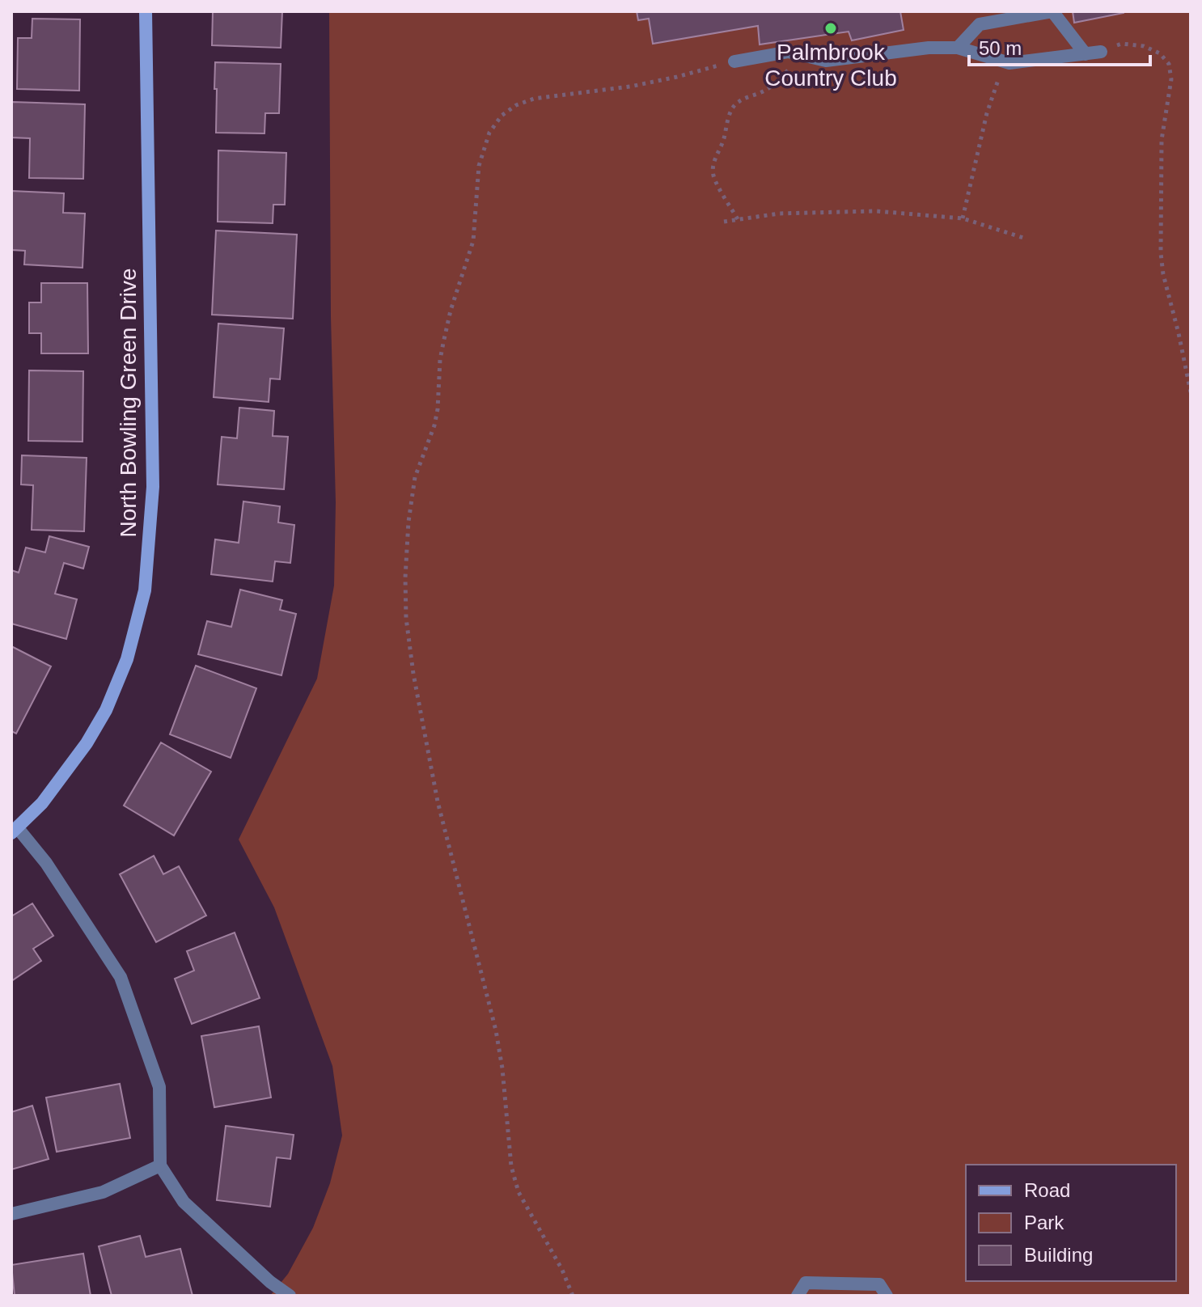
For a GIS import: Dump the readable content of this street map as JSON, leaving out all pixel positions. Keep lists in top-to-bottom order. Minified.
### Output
{"streets":{"street":["North Bowling Green Drive"]},"places":["Palmbrook Country Club"],"legend":["Road","Park","Building"],"scale_bar":"50 m"}
